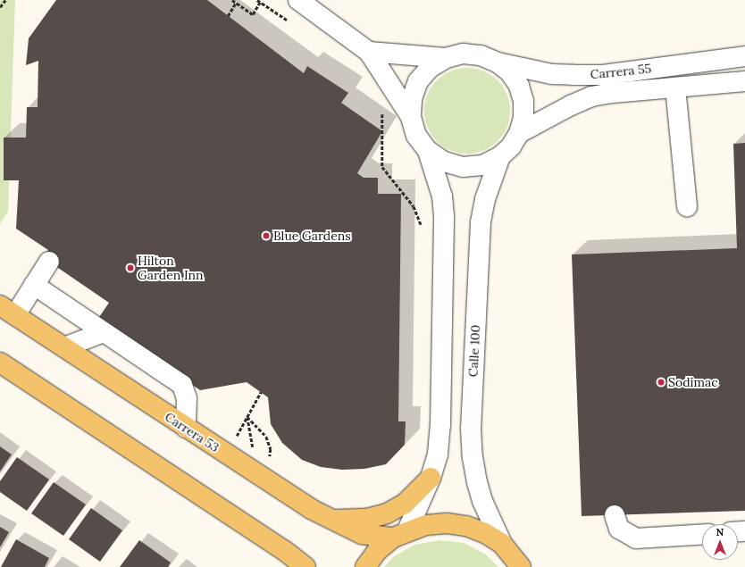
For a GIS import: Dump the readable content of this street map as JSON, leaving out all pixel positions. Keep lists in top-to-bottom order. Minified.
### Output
{"streets":{"main road":["Carrera 53"],"street":["Carrera 55","Calle 100"]},"crossings":[["Carrera 55","Calle 100"]],"places":["Blue Gardens","Hilton Garden Inn","Sodimac"],"north":"top"}
